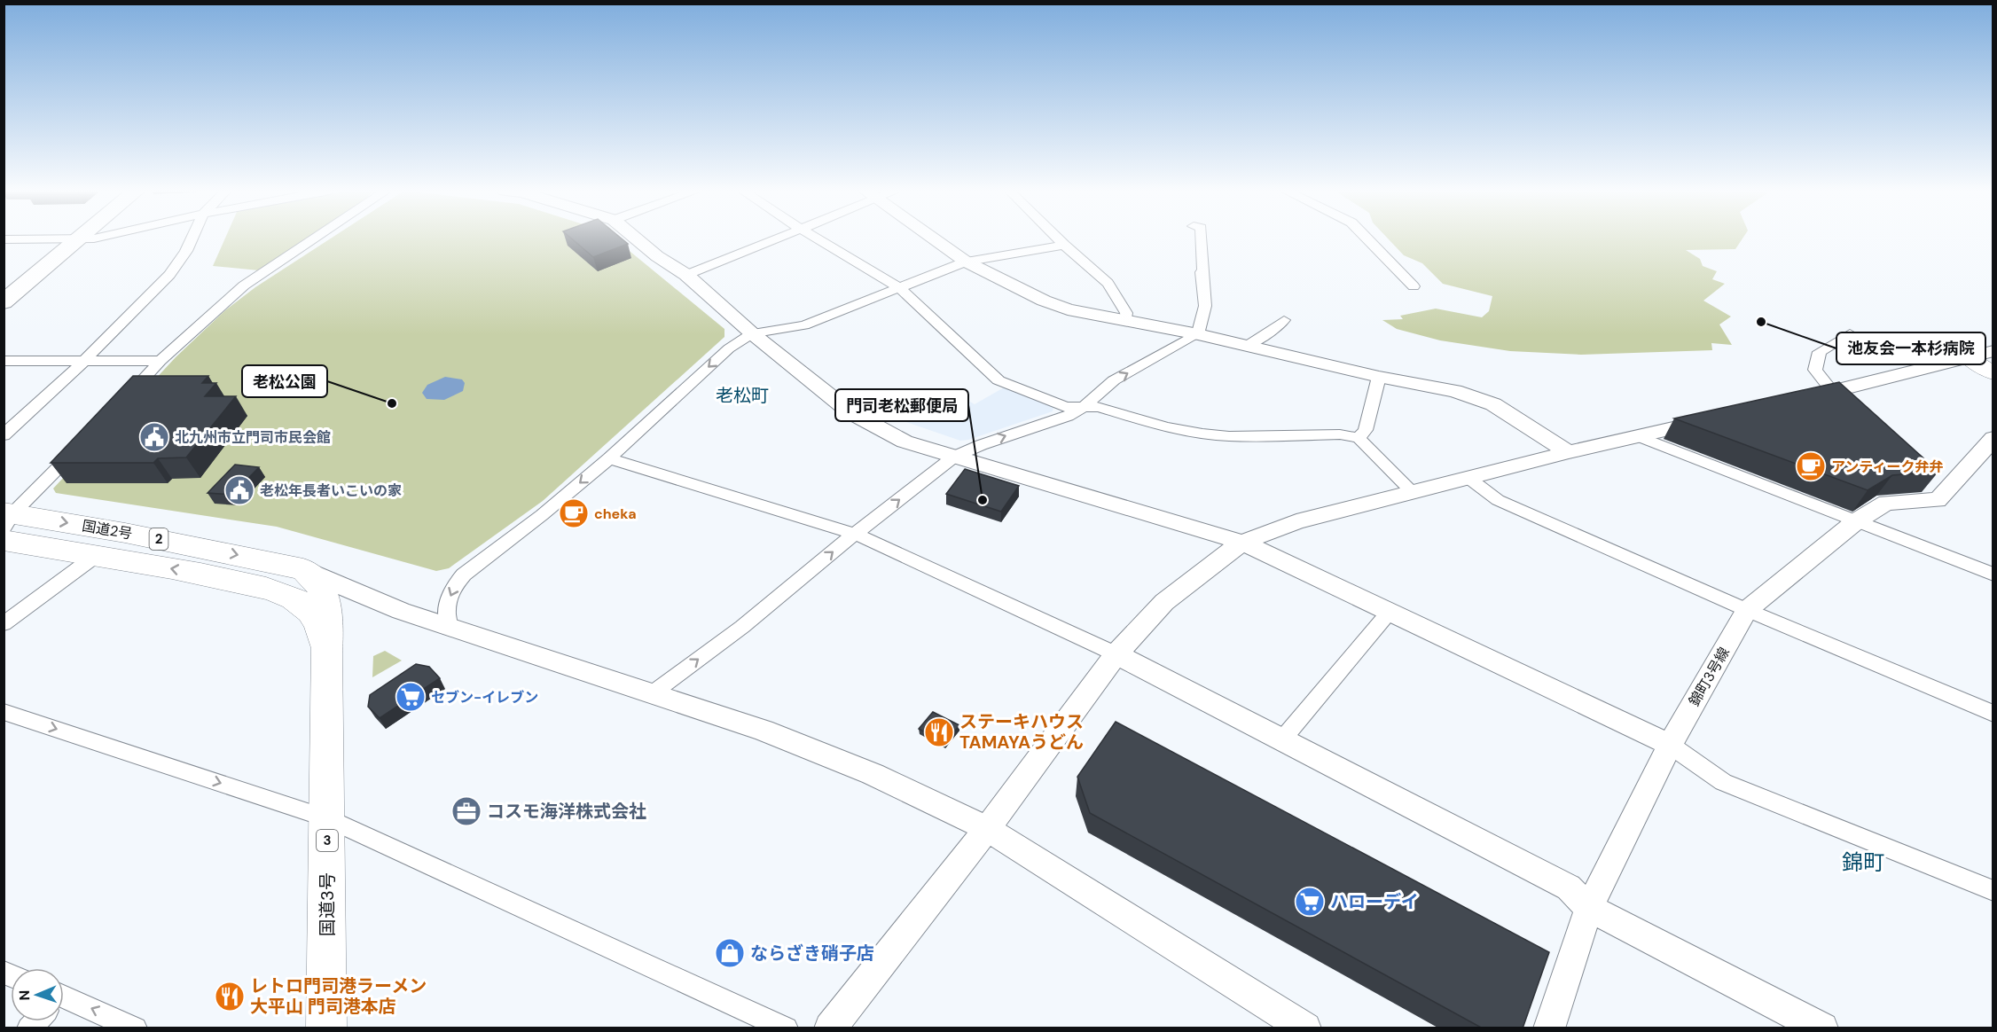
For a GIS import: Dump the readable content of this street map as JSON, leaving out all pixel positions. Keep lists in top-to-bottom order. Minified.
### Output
{"streets":{"highway":["国道2号","2","3","国道3号"],"street":["錦町3号線"]},"crossings":[["国道2号","国道3号"]],"districts":["老松町","錦町"],"places":{"other":["池友会一本杉病院","老松公園","門司老松郵便局"],"public building":["北九州市立門司市民会館","老松年長者いこいの家"],"cafe":["アンティーク弁弁","cheka"],"supermarket":["セブン-イレブン","ハローデイ"],"restaurant":["ステーキハウス TAMAYAうどん","レトロ門司港ラーメン 大平山 門司港本店"],"office":["コスモ海洋株式会社"],"shop":["ならざき硝子店"]},"north":"left"}
